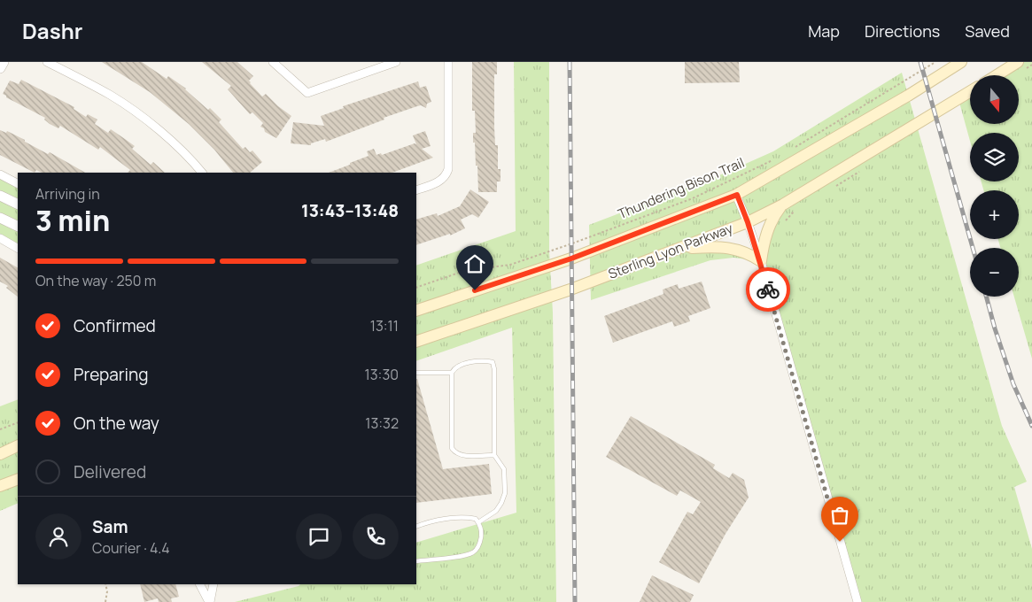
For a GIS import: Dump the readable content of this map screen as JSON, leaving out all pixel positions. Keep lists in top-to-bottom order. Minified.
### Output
{"streets":{"main road":["Sterling Lyon Parkway"],"path":["Thundering Bison Trail"]},"north":"bottom","page":{"header":"Dashr","nav":["Map","Directions","Saved"],"map_buttons":["+","−"],"heading":["3 min","Arriving in","13:43–13:48"],"panel":["Sam","Courier · 4.4"],"bar":"On the way · 250 m","list":[["Confirmed","13:11"],["Preparing","13:30"],["On the way","13:32"],"Delivered"]}}
